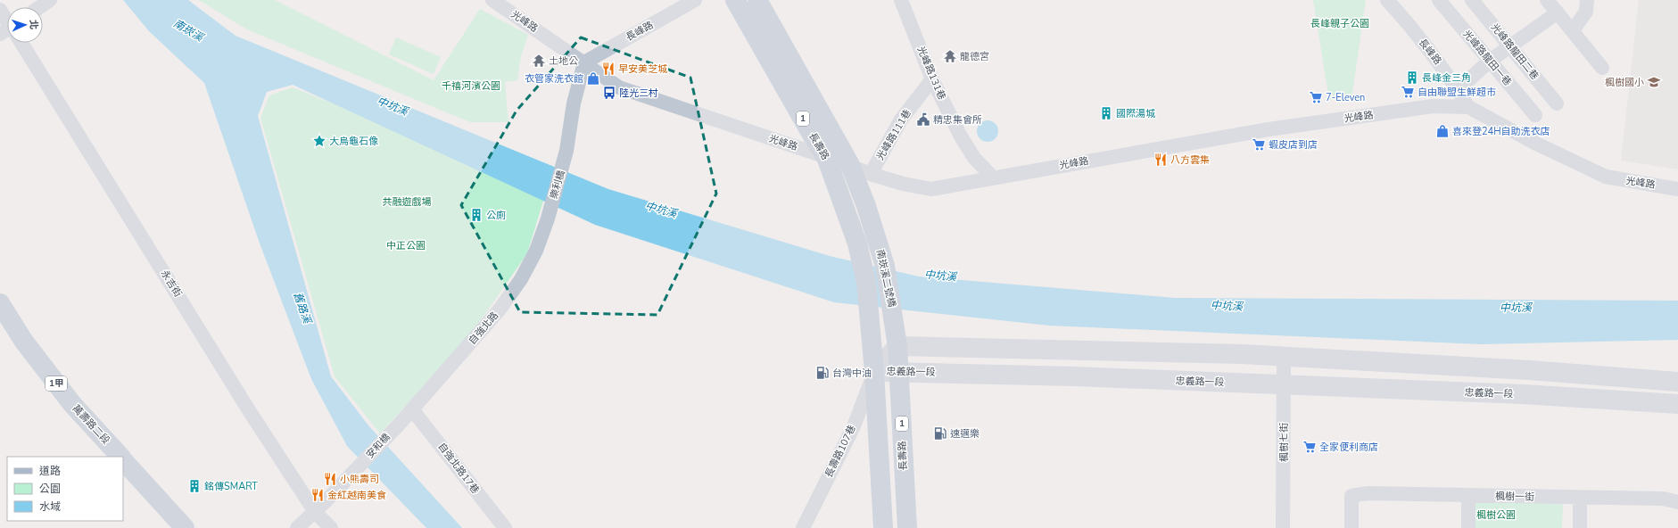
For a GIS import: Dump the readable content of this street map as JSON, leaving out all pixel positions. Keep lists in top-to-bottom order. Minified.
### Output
{"streets":{"main road":["1","長壽路","南崁溪二號橋","忠義路一段","1甲","萬壽路二段"],"street":["光峰路","長峰路","光峰路龍田二巷","光峰路龍田一巷","光峰路131巷","光峰路111巷","樂利橋","永吉街","自強北路","楓樹七街","安和橋","長壽路107巷","自強北路17巷","楓樹一街"]},"crossings":[["光峰路","長峰路"],["光峰路","光峰路131巷"],["光峰路","光峰路111巷"],["光峰路","長壽路"],["光峰路","樂利橋"],["長峰路","樂利橋"],["光峰路131巷","光峰路111巷"],["1","南崁溪二號橋"],["1","忠義路一段"],["1","長壽路107巷"],["長壽路","南崁溪二號橋"],["長壽路","忠義路一段"],["樂利橋","自強北路"],["南崁溪二號橋","忠義路一段"],["南崁溪二號橋","長壽路107巷"],["永吉街","安和橋"],["自強北路","安和橋"],["自強北路","自強北路17巷"],["忠義路一段","楓樹七街"],["忠義路一段","長壽路107巷"]],"water":["南崁溪","中坑溪","舊路溪"],"parks":["長峰親子公園","千禧河濱公園","共融遊戲場","中正公園","楓樹公園"],"places":{"temple":["龍德宮","土地公"],"restaurant":["早安美芝城","八方雲集","小熊壽司","金紅越南美食"],"building":["長峰金三角","國際湯城","公廁","銘傳SMART"],"shop":["衣管家洗衣館","喜來登24H自助洗衣店"],"school or university":["楓樹國小"],"supermarket":["自由聯盟生鮮超市","7-Eleven","蝦皮店到店","全家便利商店"],"bus stop":["陸光三村"],"public building":["精忠集會所"],"place":["大烏龜石像"],"fuel station":["台灣中油","速邁樂"]},"legend":["道路","公園","水域"],"north":"right"}
